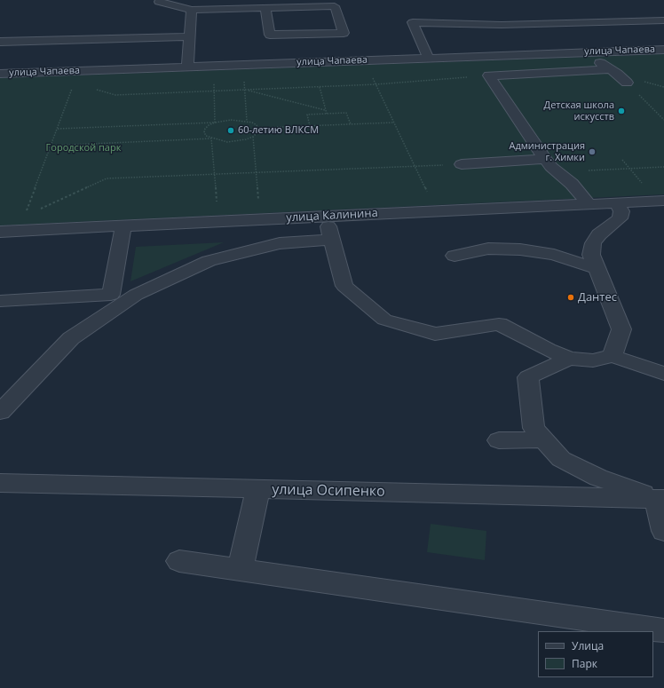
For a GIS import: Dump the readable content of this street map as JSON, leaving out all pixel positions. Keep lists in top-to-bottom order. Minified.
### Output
{"streets":{"street":["улица Чапаева","улица Калинина","улица Осипенко"]},"parks":["Городской парк"],"places":["Детская школа искусств","60-летию ВЛКСМ","Администрация г. Химки","Дантес"],"legend":["Улица","Парк"]}
